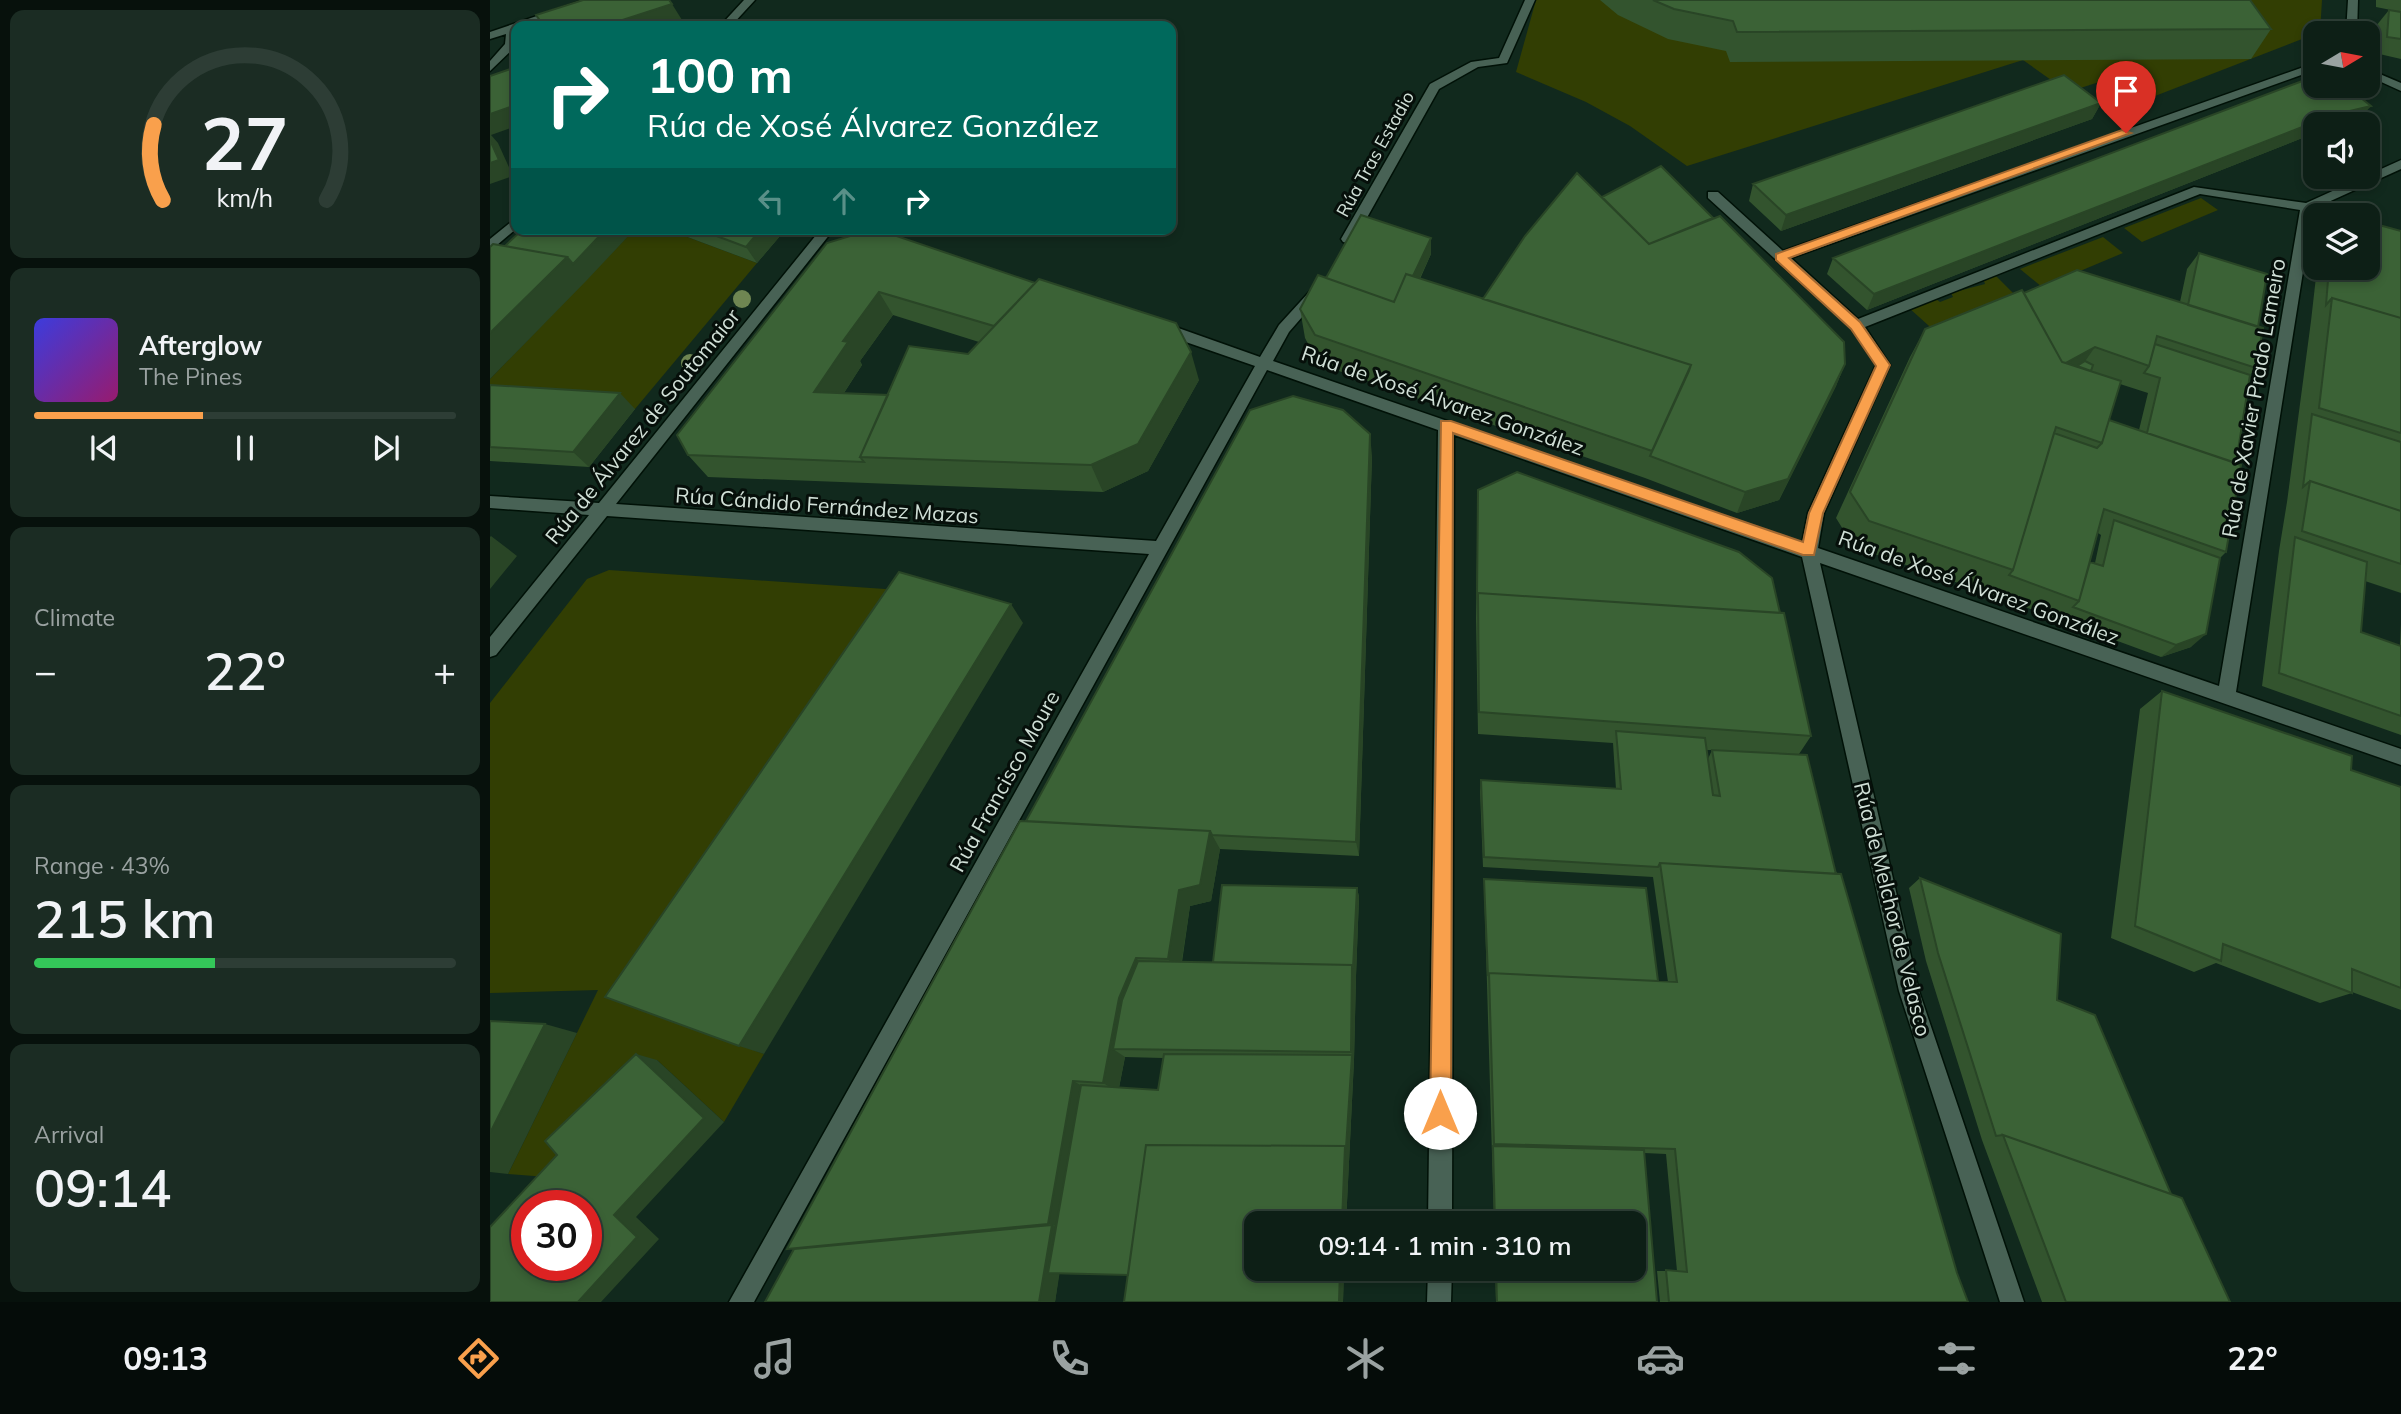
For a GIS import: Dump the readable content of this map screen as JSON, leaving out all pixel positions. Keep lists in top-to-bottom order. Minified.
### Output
{"streets":{"street":["Rúa Tras Estadio","Rúa de Xavier Prado Lameiro","Rúa de Xosé Álvarez González","Rúa de Álvarez de Soutomaior","Rúa Cándido Fernández Mazas","Rúa Francisco Moure","Rúa de Melchor de Velasco"]},"crossings":[["Rúa de Xavier Prado Lameiro","Rúa de Xosé Álvarez González"],["Rúa de Xosé Álvarez González","Rúa Francisco Moure"],["Rúa de Xosé Álvarez González","Rúa de Melchor de Velasco"],["Rúa de Álvarez de Soutomaior","Rúa Cándido Fernández Mazas"],["Rúa Cándido Fernández Mazas","Rúa Francisco Moure"]],"north":"right","page":{"turn":["100 m","Rúa de Xosé Álvarez González"],"song":["Afterglow","The Pines"],"tile":["Climate",["Range · 43%","215 km"],["Arrival","09:14"]],"heat":["−","22°","+"],"limit":"30","trip":"09:14 · 1 min · 310 m","tabs":["09:13","22°"],"gauge":["27","km/h"]}}
